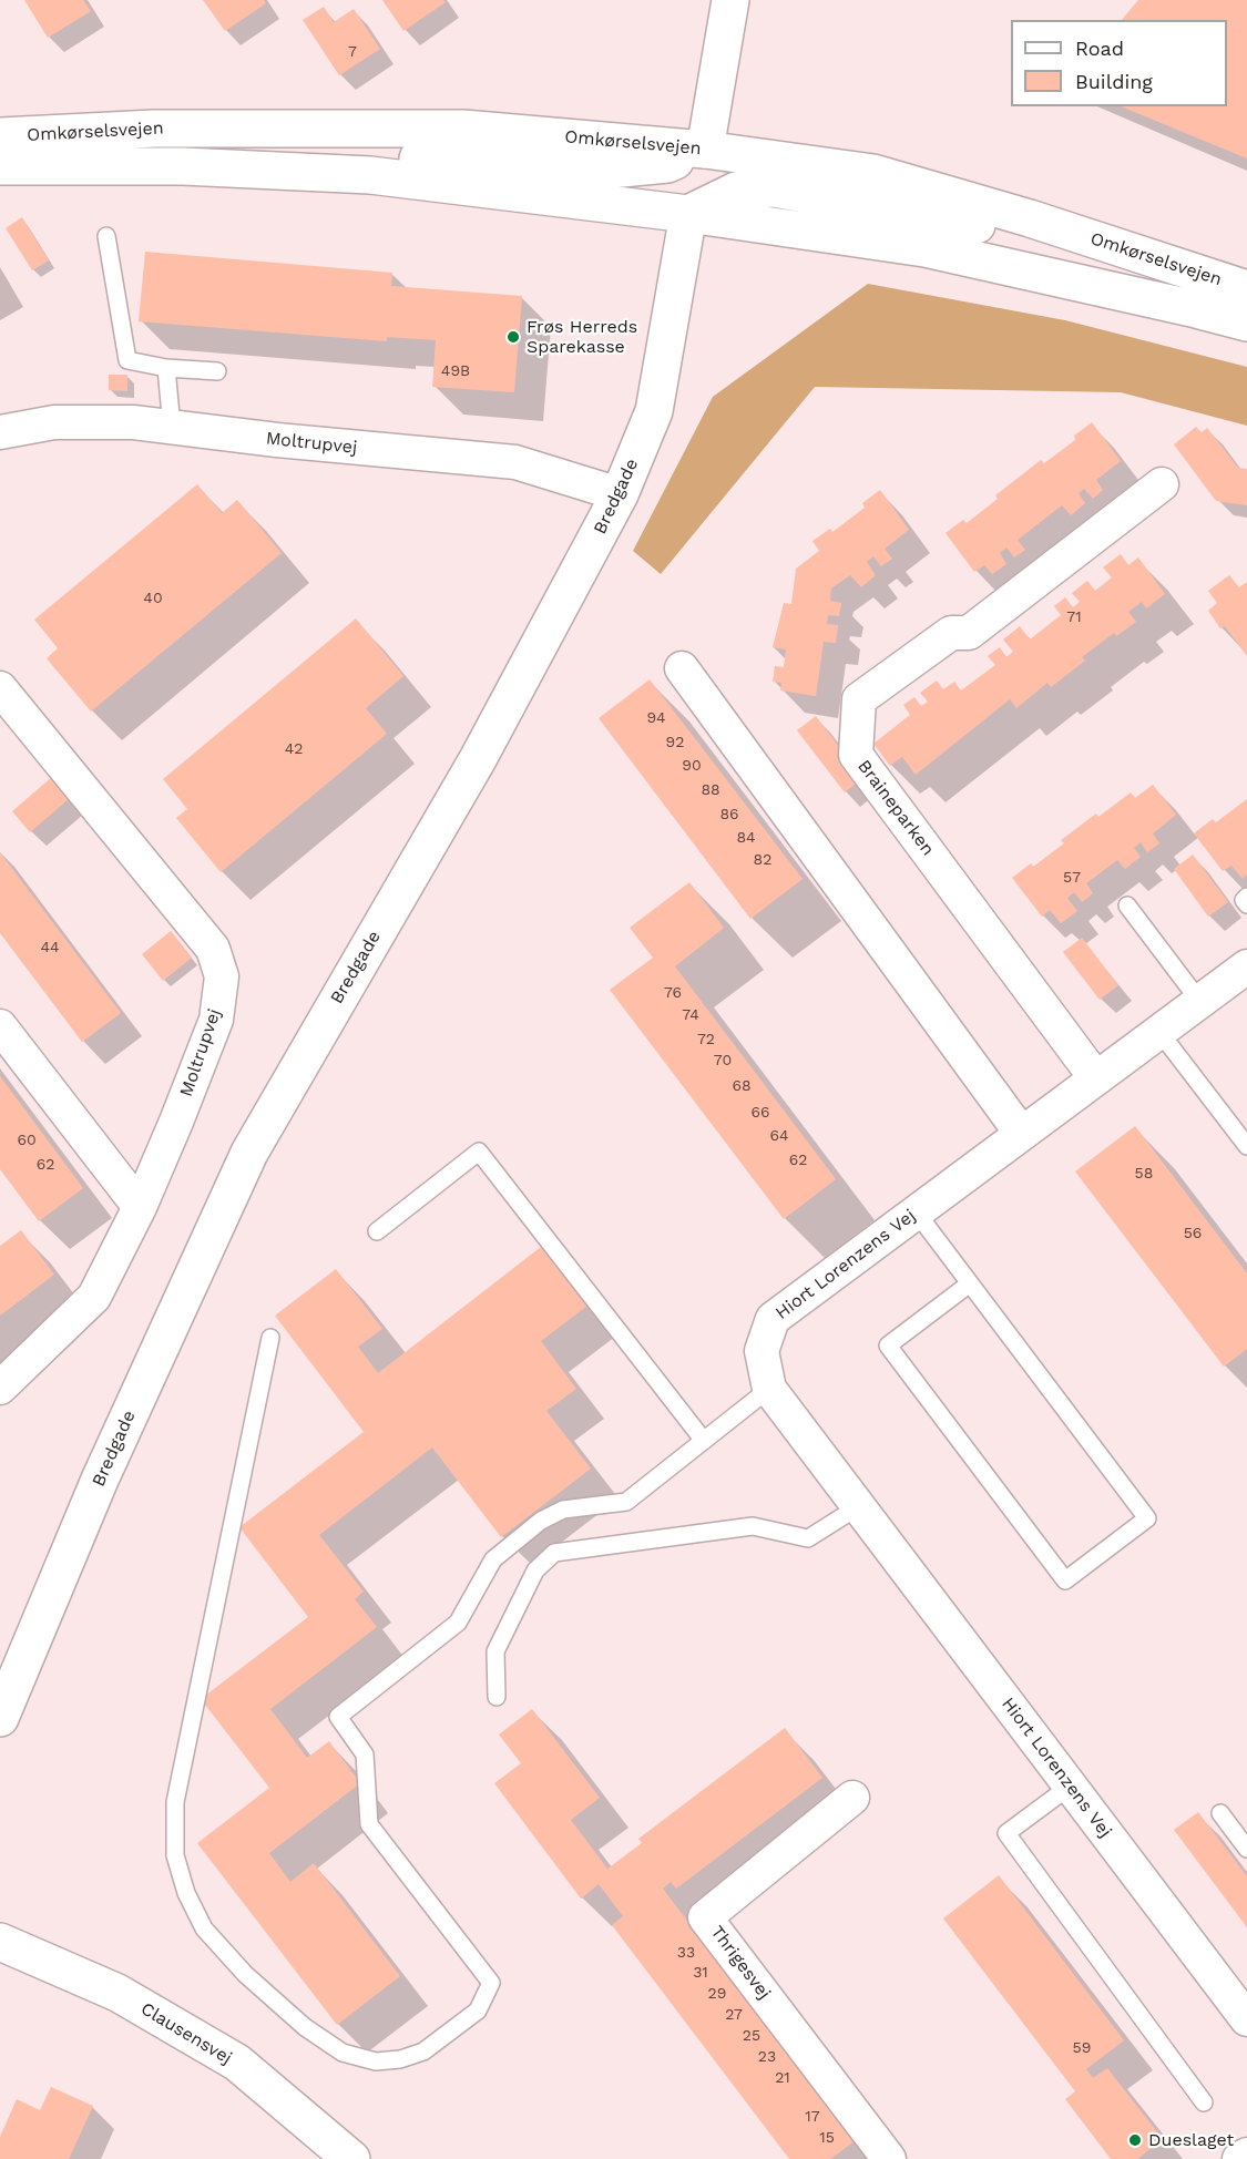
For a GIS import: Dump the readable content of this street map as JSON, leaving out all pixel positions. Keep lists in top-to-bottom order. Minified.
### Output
{"streets":{"main road":["Omkørselsvejen","Bredgade","Clausensvej"],"street":["Moltrupvej","Braineparken","Hiort Lorenzens Vej","Thrigesvej"]},"crossings":[["Omkørselsvejen","Bredgade"],["Moltrupvej","Bredgade"]],"places":["Frøs Herreds Sparekasse","Dueslaget"],"house_numbers":["7","49B","40","71","94","92","42","90","88","86","84","82","57","44","76","74","72","70","68","66","64","60","62","62","58","56","33","31","29","27","25","59","23","21","17","15"],"legend":["Road","Building"]}
